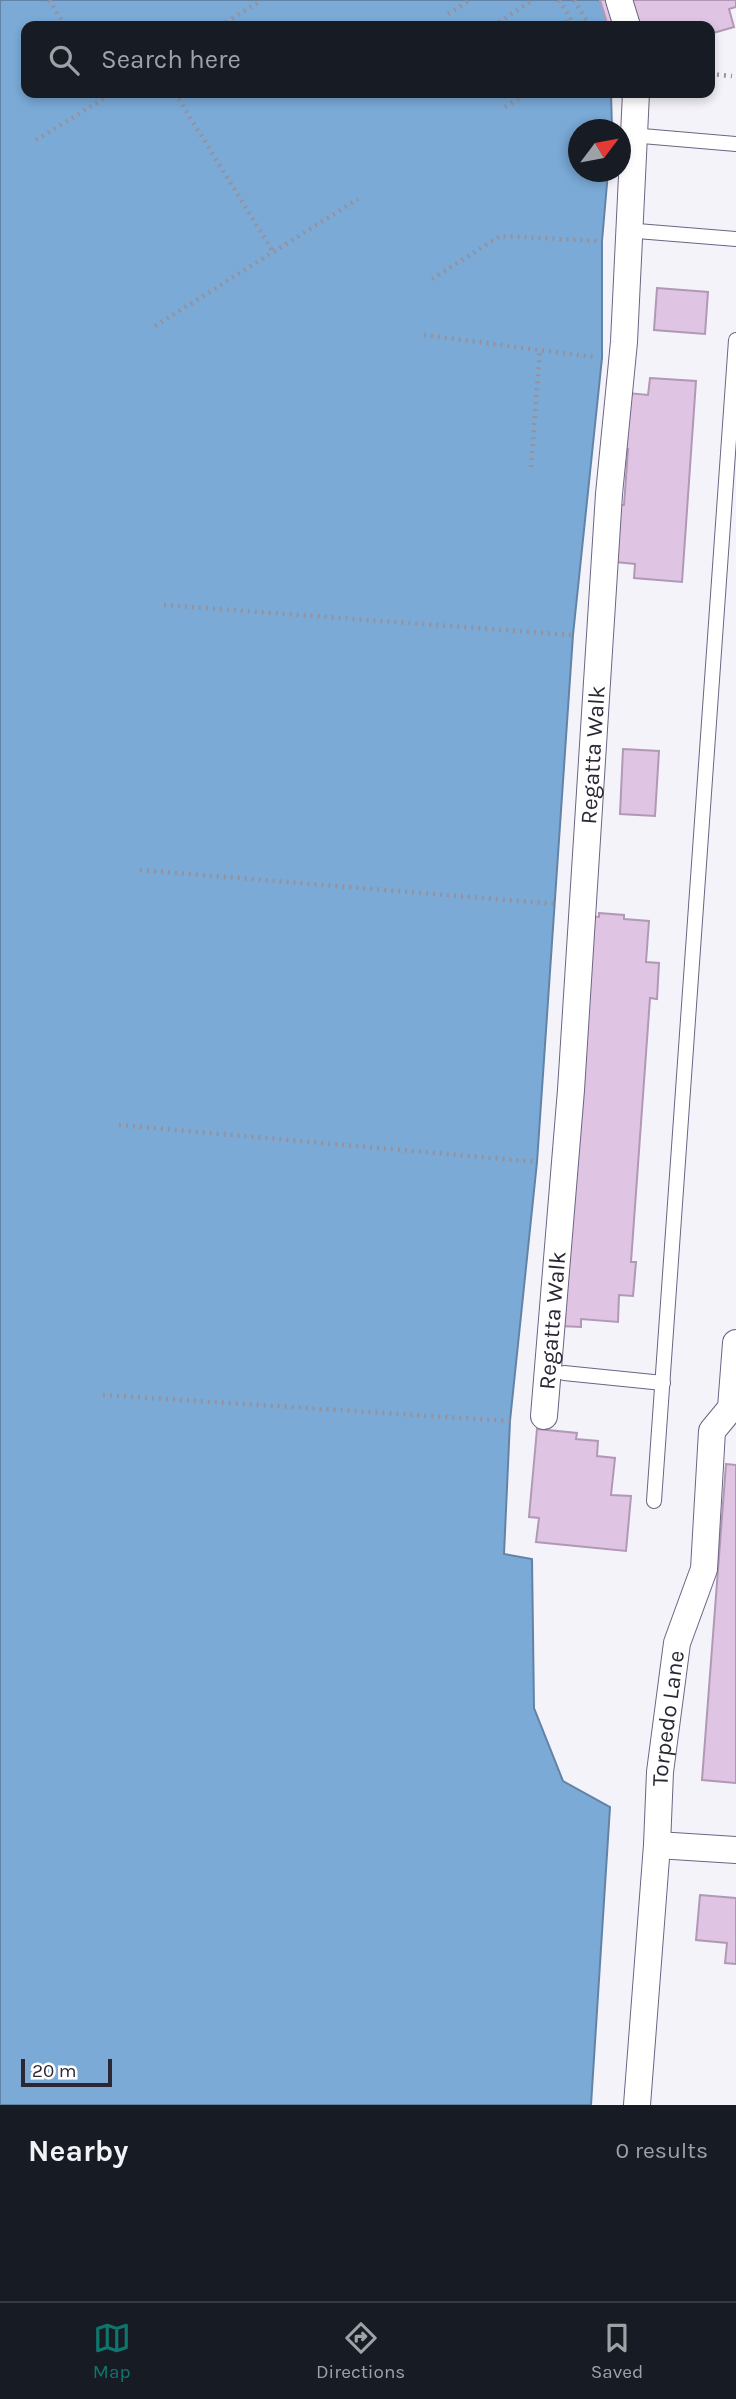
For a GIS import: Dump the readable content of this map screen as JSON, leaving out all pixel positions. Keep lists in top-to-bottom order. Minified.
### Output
{"streets":{"street":["Regatta Walk","Torpedo Lane"]},"scale_bar":"20 m","north":"top right","page":{"search":"Search here","scale":"20 m","heading":["Nearby","0 results"],"nav":["Map","Directions","Saved"]}}
